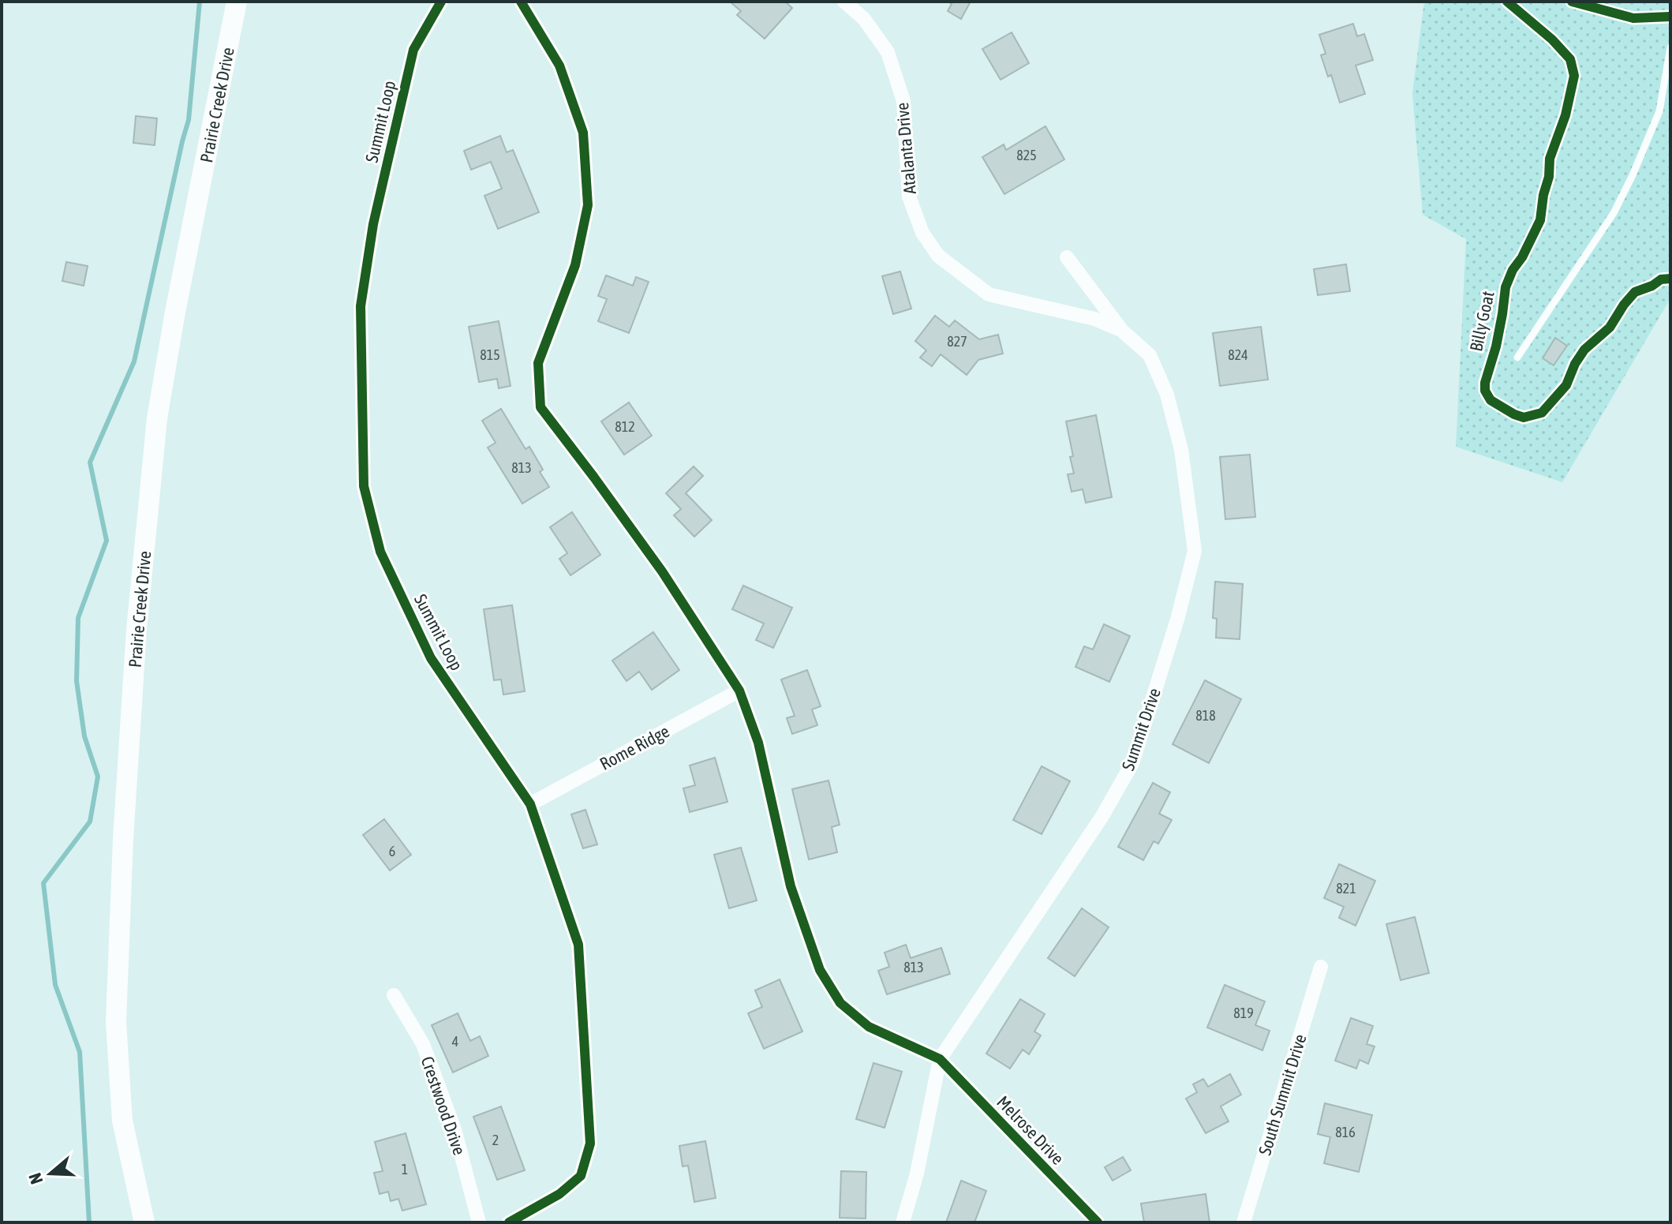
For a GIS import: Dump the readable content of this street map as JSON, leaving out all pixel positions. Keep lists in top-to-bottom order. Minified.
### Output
{"streets":{"main road":["Prairie Creek Drive"],"street":["Summit Loop","Atalanta Drive","Summit Drive","Rome Ridge","South Summit Drive","Crestwood Drive","Melrose Drive"],"cycle path":["Billy Goat"]},"crossings":[["Summit Loop","Rome Ridge"],["Atalanta Drive","Summit Drive"],["Summit Drive","Melrose Drive"]],"house_numbers":["825","827","815","824","812","813","818","6","821","813","819","4","816","2","1"],"north":"left"}
